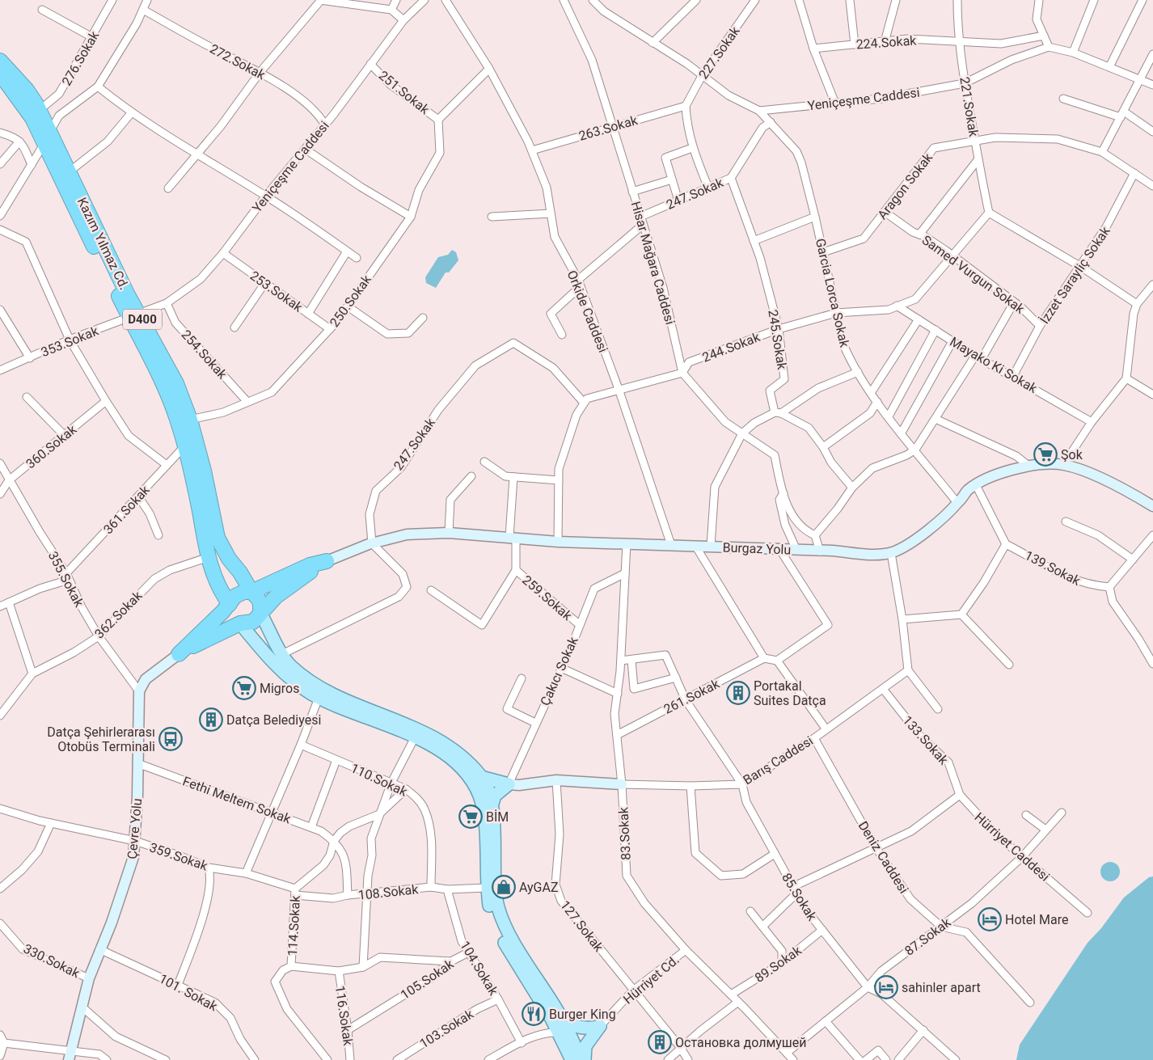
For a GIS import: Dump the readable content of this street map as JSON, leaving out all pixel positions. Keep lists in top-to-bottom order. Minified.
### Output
{"streets":{"highway":["Kazım Yılmaz Cd.","D400"],"street":["224.Sokak","227.Sokak","276.Sokak","272.Sokak","251.Sokak","Yeniçeşme Caddesi","221.Sokak","263.Sokak","Aragon Sokak","247.Sokak","Hisar Mağara Caddesi","Samed Vurgun Sokak","İzzet Sarayliç Sokak","253.Sokak","Garcia Lorca Sokak","250.Sokak","Orkide Caddesi","245.Sokak","353.Sokak","244.Sokak","254.Sokak","Mayako Ki Sokak","360.Sokak","361.Sokak","Burgaz Yolu","139.Sokak","355.Sokak","259.Sokak","362.Sokak","Çakıcı Sokak","261.Sokak","133.Sokak","Barış Caddesi","110.Sokak","Fethi Meltem Sokak","Çevre Yolu","83.Sokak","Hürriyet Caddesi","359.Sokak","Deniz Caddesi","108.Sokak","85.Sokak","114.Sokak","127.Sokak","87.Sokak","330.Sokak","89.Sokak","104.Sokak","105.Sokak","Hürriyet Cd.","101. Sokak","116.Sokak","103.Sokak"]},"crossings":[["224.Sokak","221.Sokak"],["227.Sokak","Yeniçeşme Caddesi"],["227.Sokak","263.Sokak"],["276.Sokak","Kazım Yılmaz Cd."],["272.Sokak","Yeniçeşme Caddesi"],["251.Sokak","Yeniçeşme Caddesi"],["251.Sokak","250.Sokak"],["Yeniçeşme Caddesi","221.Sokak"],["Yeniçeşme Caddesi","Kazım Yılmaz Cd."],["Yeniçeşme Caddesi","253.Sokak"],["Yeniçeşme Caddesi","Garcia Lorca Sokak"],["Yeniçeşme Caddesi","353.Sokak"],["Yeniçeşme Caddesi","254.Sokak"],["221.Sokak","Aragon Sokak"],["221.Sokak","244.Sokak"],["263.Sokak","Hisar Mağara Caddesi"],["263.Sokak","Orkide Caddesi"],["Aragon Sokak","Samed Vurgun Sokak"],["Aragon Sokak","İzzet Sarayliç Sokak"],["Aragon Sokak","Garcia Lorca Sokak"],["247.Sokak","Hisar Mağara Caddesi"],["247.Sokak","Garcia Lorca Sokak"],["247.Sokak","245.Sokak"],["247.Sokak","244.Sokak"],["247.Sokak","Burgaz Yolu"],["Kazım Yılmaz Cd.","250.Sokak"],["Kazım Yılmaz Cd.","D400"],["Kazım Yılmaz Cd.","353.Sokak"],["Kazım Yılmaz Cd.","361.Sokak"],["Kazım Yılmaz Cd.","362.Sokak"],["Hisar Mağara Caddesi","244.Sokak"],["Hisar Mağara Caddesi","Burgaz Yolu"],["Samed Vurgun Sokak","İzzet Sarayliç Sokak"],["Samed Vurgun Sokak","244.Sokak"],["İzzet Sarayliç Sokak","Mayako Ki Sokak"],["253.Sokak","250.Sokak"],["Garcia Lorca Sokak","244.Sokak"],["Garcia Lorca Sokak","Burgaz Yolu"],["250.Sokak","254.Sokak"],["Orkide Caddesi","244.Sokak"],["Orkide Caddesi","Burgaz Yolu"],["245.Sokak","244.Sokak"],["244.Sokak","Mayako Ki Sokak"],["360.Sokak","355.Sokak"],["361.Sokak","355.Sokak"],["Burgaz Yolu","83.Sokak"],["355.Sokak","362.Sokak"],["355.Sokak","Çevre Yolu"],["259.Sokak","Çakıcı Sokak"],["Çakıcı Sokak","Barış Caddesi"],["Çakıcı Sokak","83.Sokak"],["261.Sokak","83.Sokak"],["261.Sokak","85.Sokak"],["133.Sokak","Barış Caddesi"],["133.Sokak","Hürriyet Caddesi"],["Barış Caddesi","83.Sokak"],["Barış Caddesi","Deniz Caddesi"],["Barış Caddesi","85.Sokak"],["Barış Caddesi","127.Sokak"],["110.Sokak","108.Sokak"],["Fethi Meltem Sokak","Çevre Yolu"],["Fethi Meltem Sokak","108.Sokak"],["Çevre Yolu","359.Sokak"],["Çevre Yolu","330.Sokak"],["Çevre Yolu","101. Sokak"],["83.Sokak","87.Sokak"],["83.Sokak","89.Sokak"],["83.Sokak","Hürriyet Cd."],["Hürriyet Caddesi","87.Sokak"],["359.Sokak","108.Sokak"],["359.Sokak","114.Sokak"],["Deniz Caddesi","87.Sokak"],["108.Sokak","104.Sokak"],["85.Sokak","87.Sokak"],["85.Sokak","89.Sokak"],["127.Sokak","Hürriyet Cd."],["104.Sokak","105.Sokak"],["104.Sokak","103.Sokak"],["105.Sokak","116.Sokak"]],"places":{"supermarket":["Şok","Migros","BİM"],"building":["Portakal Suites Datça","Datça Belediyesi","Остановка долмушей"],"bus stop":["Datça Şehirlerarası Otobüs Terminali"],"shop":["AyGAZ"],"hotel":["Hotel Mare","sahinler apart"],"restaurant":["Burger King"]}}
